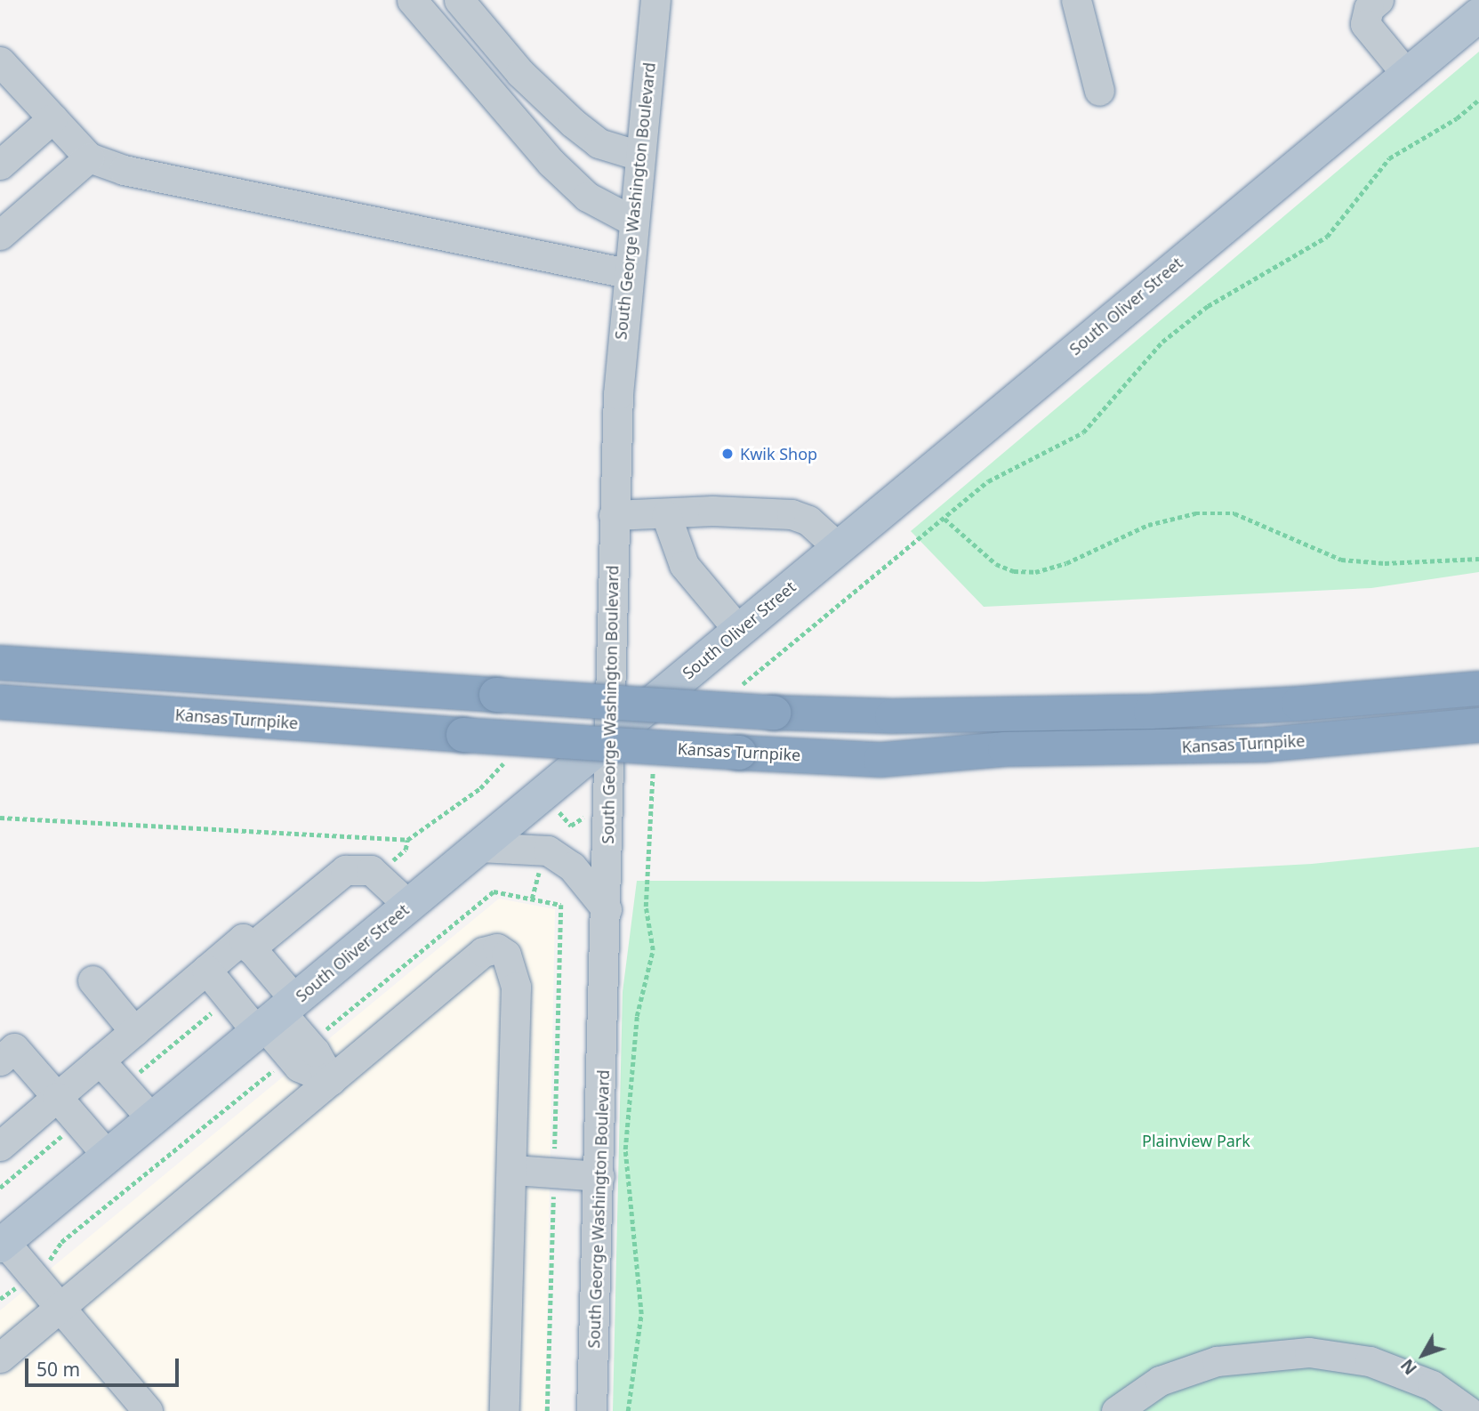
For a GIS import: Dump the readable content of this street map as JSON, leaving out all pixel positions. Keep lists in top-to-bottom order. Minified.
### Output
{"streets":{"highway":["Kansas Turnpike"],"main road":["South Oliver Street"],"street":["South George Washington Boulevard"]},"crossings":[["South George Washington Boulevard","South Oliver Street"]],"parks":["Plainview Park"],"places":["Kwik Shop"],"scale_bar":"50 m","north":"bottom left"}
